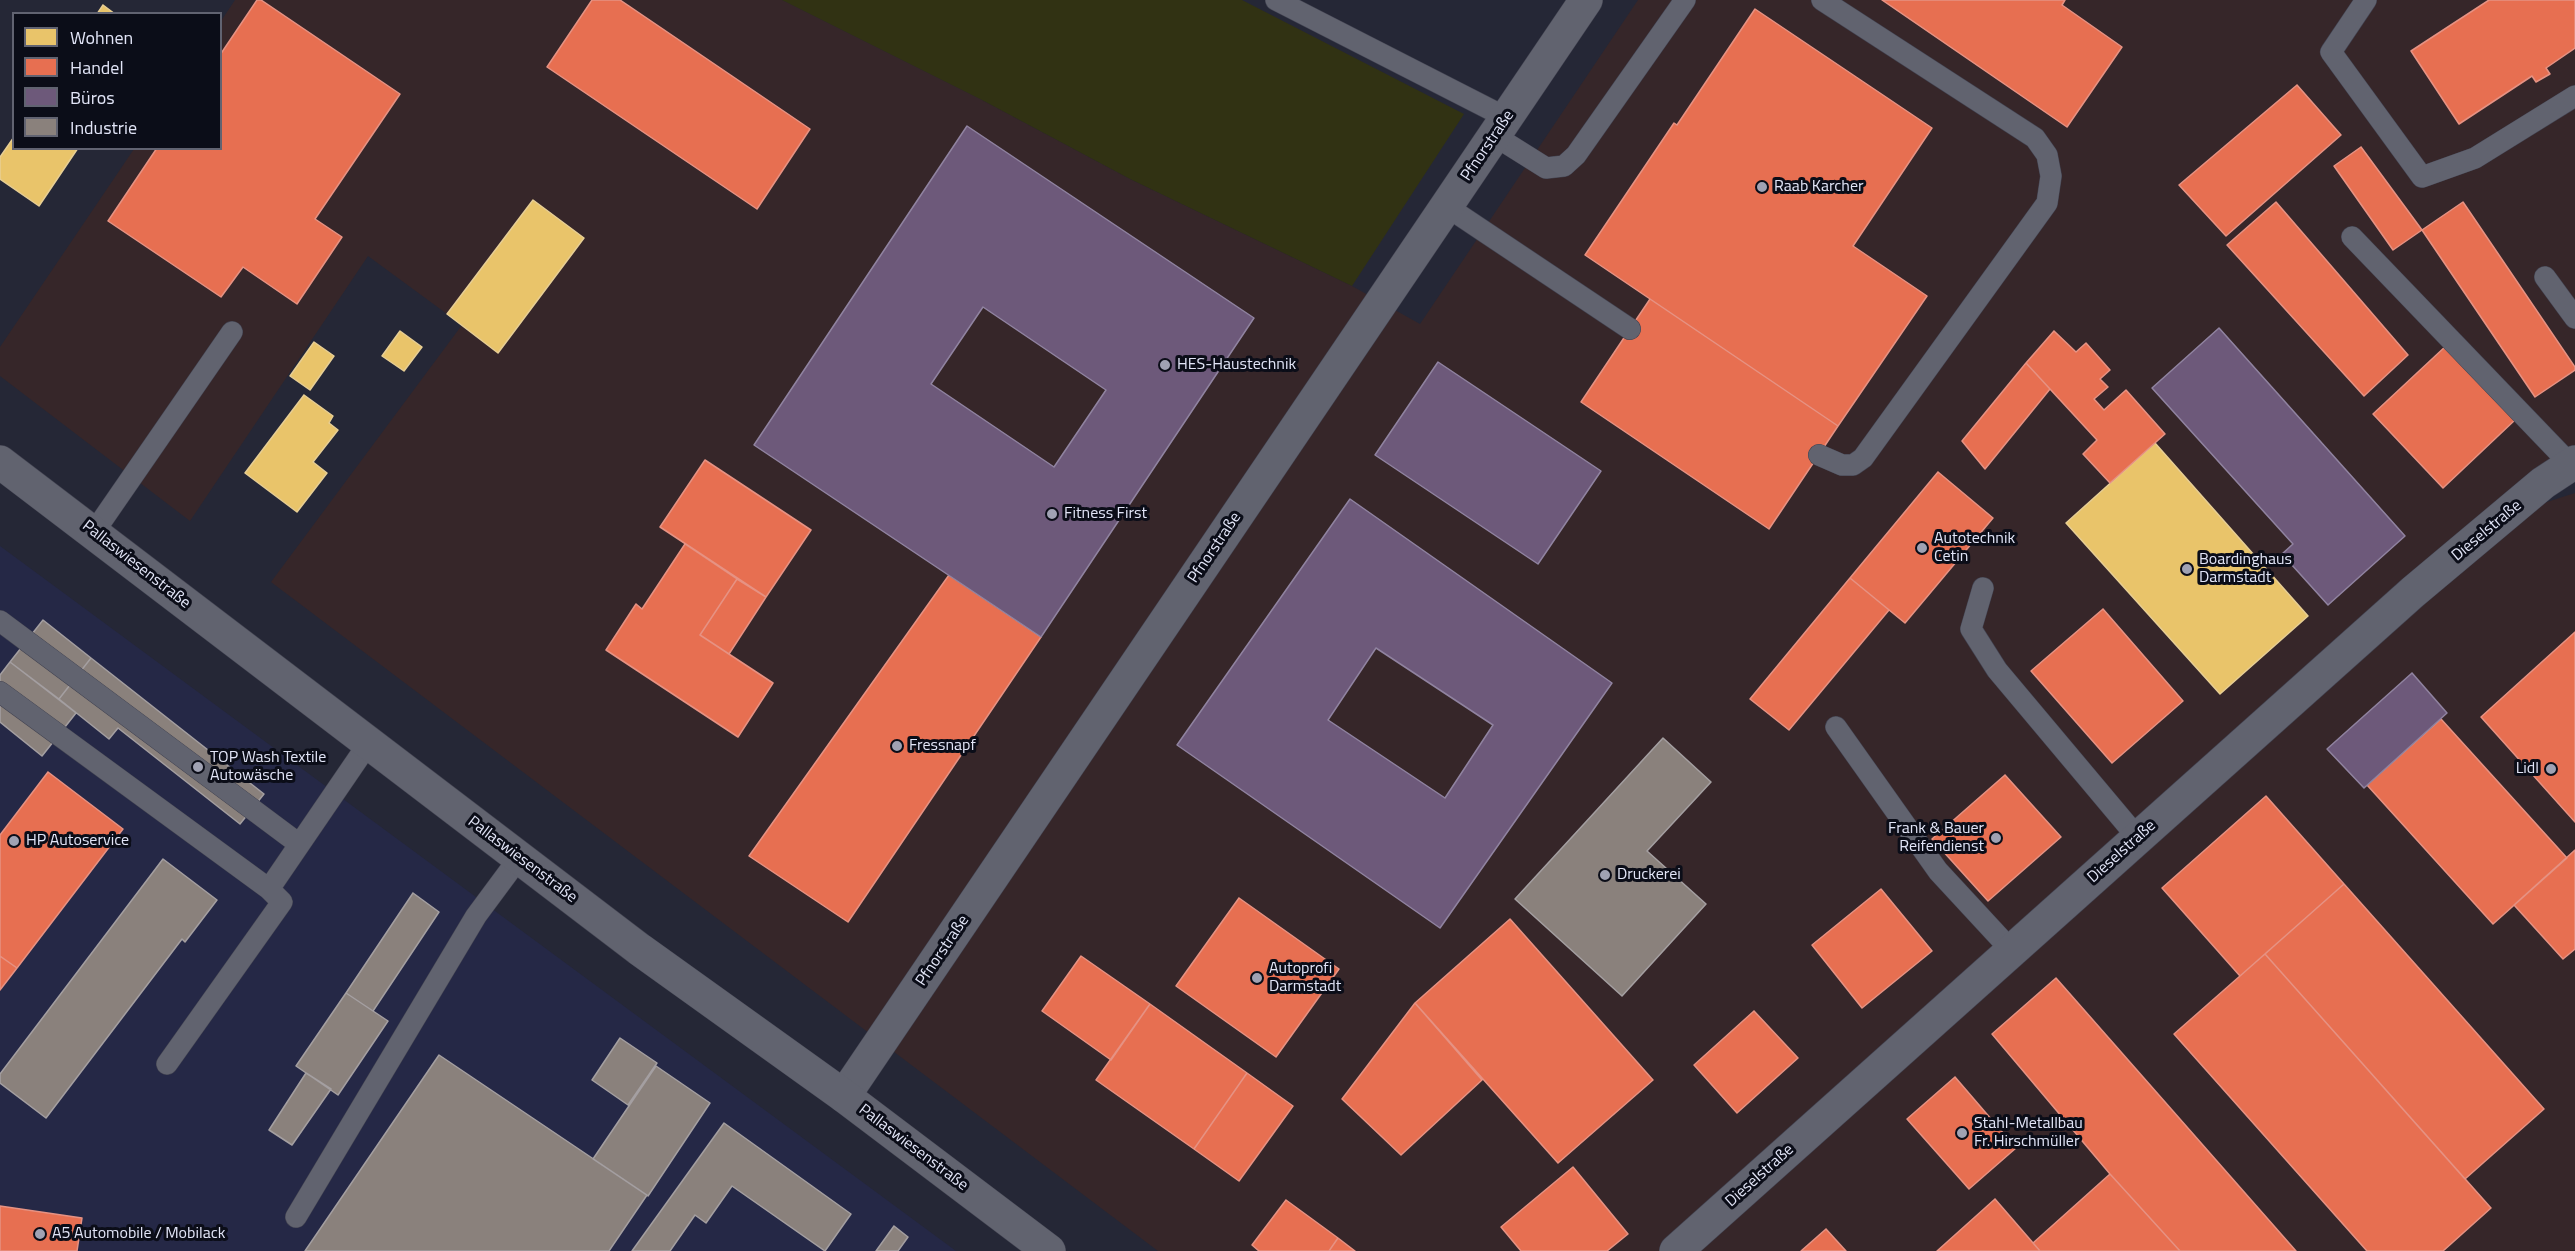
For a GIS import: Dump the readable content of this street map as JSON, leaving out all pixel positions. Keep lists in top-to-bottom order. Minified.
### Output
{"streets":{"street":["Pfnorstraße","Dieselstraße","Pallaswiesenstraße"]},"crossings":[["Pfnorstraße","Pallaswiesenstraße"]],"places":["Raab Karcher","HES-Haustechnik","Fitness First","Autotechnik Cetin","Boardinghaus Darmstadt","Fressnapf","TOP Wash Textile Autowäsche","Lidl","Frank & Bauer Reifendienst","HP Autoservice","Druckerei","Autoprofi Darmstadt","Stahl-Metallbau Fr. Hirschmüller","A5 Automobile / Mobilack"],"legend":["Wohnen","Handel","Büros","Industrie"]}
